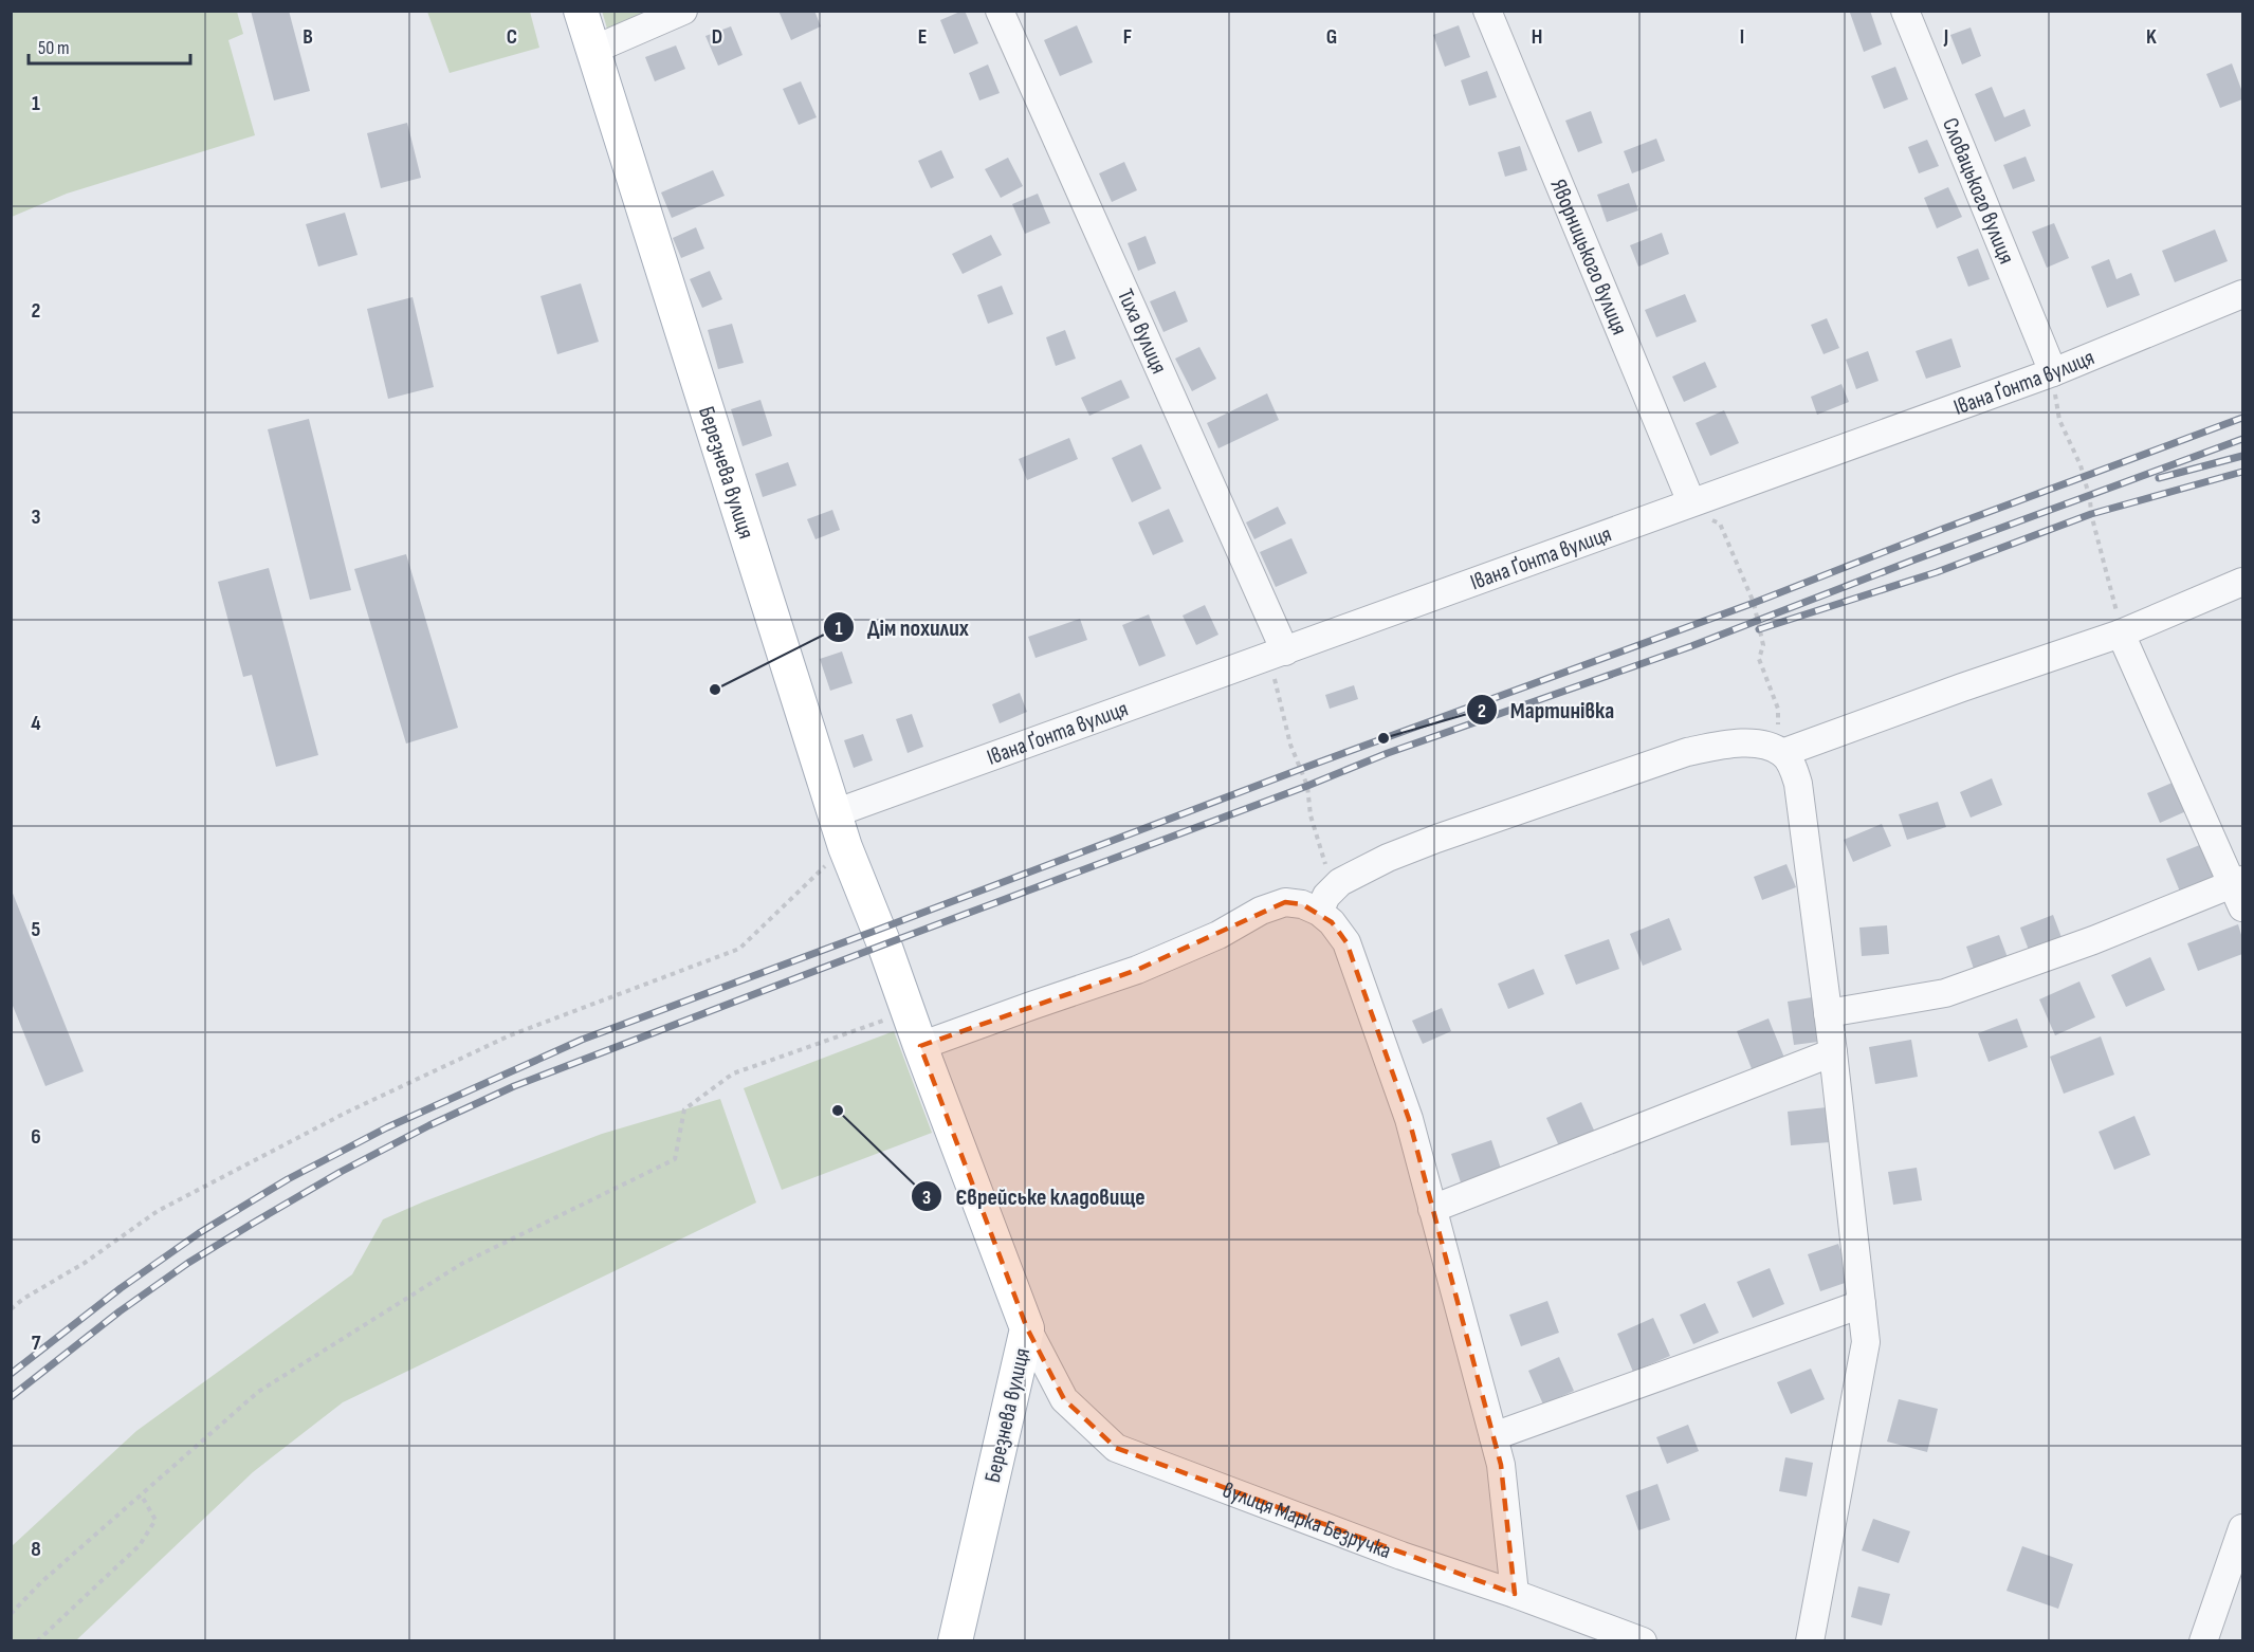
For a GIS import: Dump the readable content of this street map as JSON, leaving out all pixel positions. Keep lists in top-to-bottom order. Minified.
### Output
{"streets":{"main road":["Березнева вулиця"],"street":["Словацького вулиця","Яворницького вулиця","Тиха вулиця","Івана Ґонта вулиця","вулиця Марка Безручка"]},"crossings":[["Словацького вулиця","Івана Ґонта вулиця"],["Яворницького вулиця","Івана Ґонта вулиця"],["Тиха вулиця","Івана Ґонта вулиця"],["Івана Ґонта вулиця","Березнева вулиця"],["Березнева вулиця","вулиця Марка Безручка"]],"places":["Дiм похилих","Мартинівка","Єврейське кладовище"],"scale_bar":"50 m","grid":{"columns":["B","C","D","E","F","G","H","I","J","K"],"rows":["1","2","3","4","5","6","7","8"]}}
